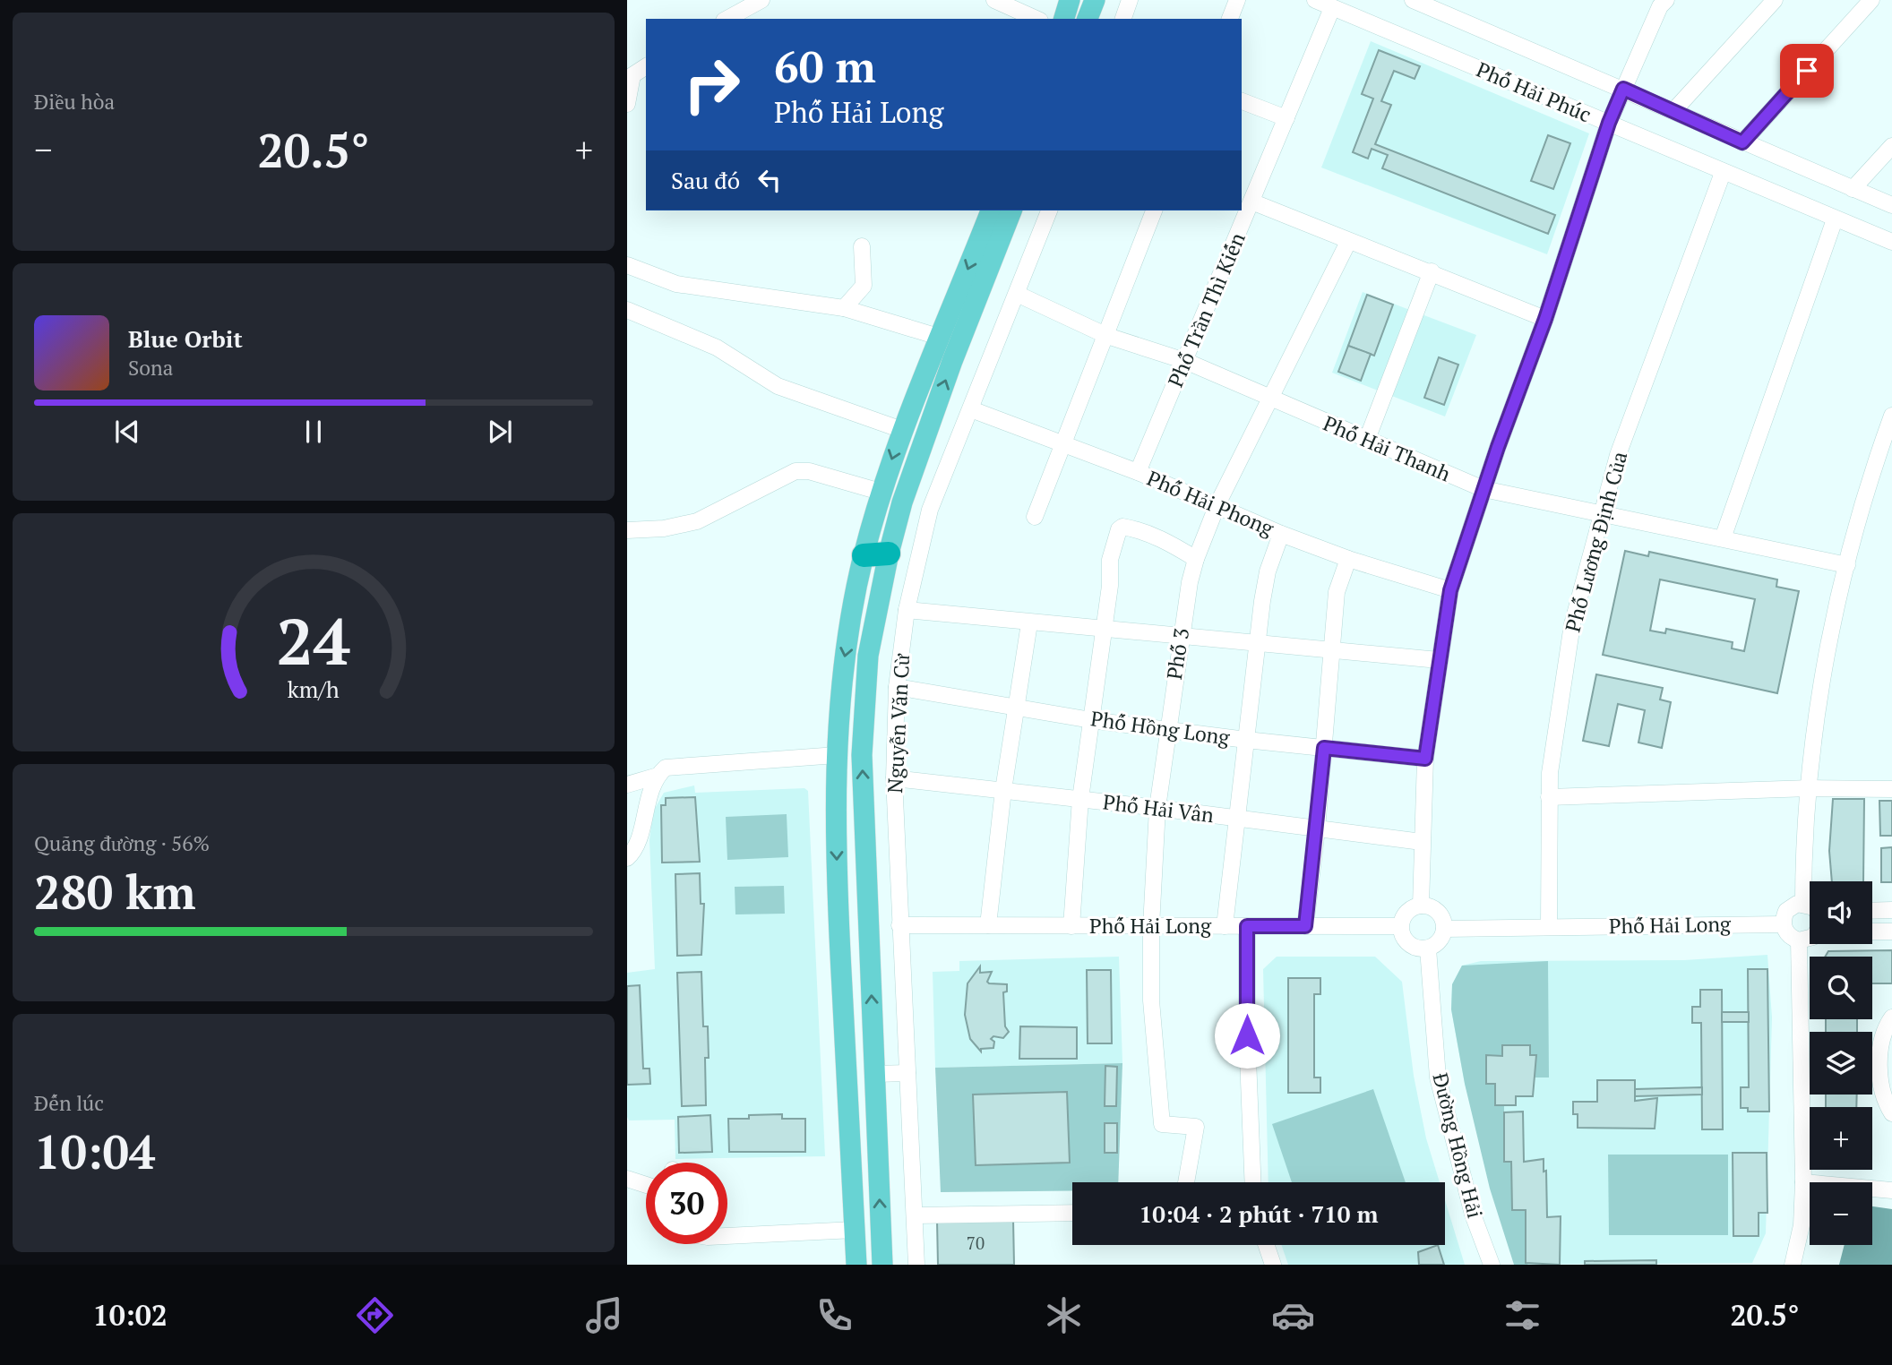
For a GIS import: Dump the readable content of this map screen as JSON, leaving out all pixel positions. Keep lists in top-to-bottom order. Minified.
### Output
{"streets":{"main road":["Nguyễn Văn Cừ"],"street":["Phố Hải Phúc","Phố Trần Thì Kiến","Phố Hải Thanh","Phố Hải Phong","Phố Lương Định Của","Phố 3","Phố Hồng Long","Phố Hải Vân","Phố Hải Long","Đường Hồng Hải"]},"crossings":[["Phố Hải Phúc","Phố Trần Thì Kiến"],["Phố Hải Phúc","Phố Lương Định Của"],["Phố Trần Thì Kiến","Phố Hải Thanh"],["Phố Trần Thì Kiến","Phố Hải Phong"],["Phố Hải Thanh","Phố Lương Định Của"],["Phố Hải Thanh","Phố 3"],["Phố Hải Thanh","Nguyễn Văn Cừ"],["Phố Hải Phong","Phố 3"],["Phố Hải Phong","Nguyễn Văn Cừ"],["Phố Lương Định Của","Phố Hải Long"],["Phố 3","Phố Hồng Long"],["Phố 3","Phố Hải Vân"],["Phố 3","Phố Hải Long"],["Nguyễn Văn Cừ","Phố Hồng Long"],["Nguyễn Văn Cừ","Phố Hải Vân"],["Nguyễn Văn Cừ","Phố Hải Long"],["Phố Hải Long","Đường Hồng Hải"]],"house_numbers":["70"],"page":{"tile":["Điều hòa",["Quãng đường · 56%","280 km"],["Đến lúc","10:04"]],"turn":["60 m","Phố Hải Long"],"heat":["−","20.5°","+"],"then":"Sau đó","song":["Blue Orbit","Sona"],"map_buttons":["+","−"],"limit":"30","trip":"10:04 · 2 phút · 710 m","tabs":["10:02","20.5°"],"gauge":["24","km/h"]}}
